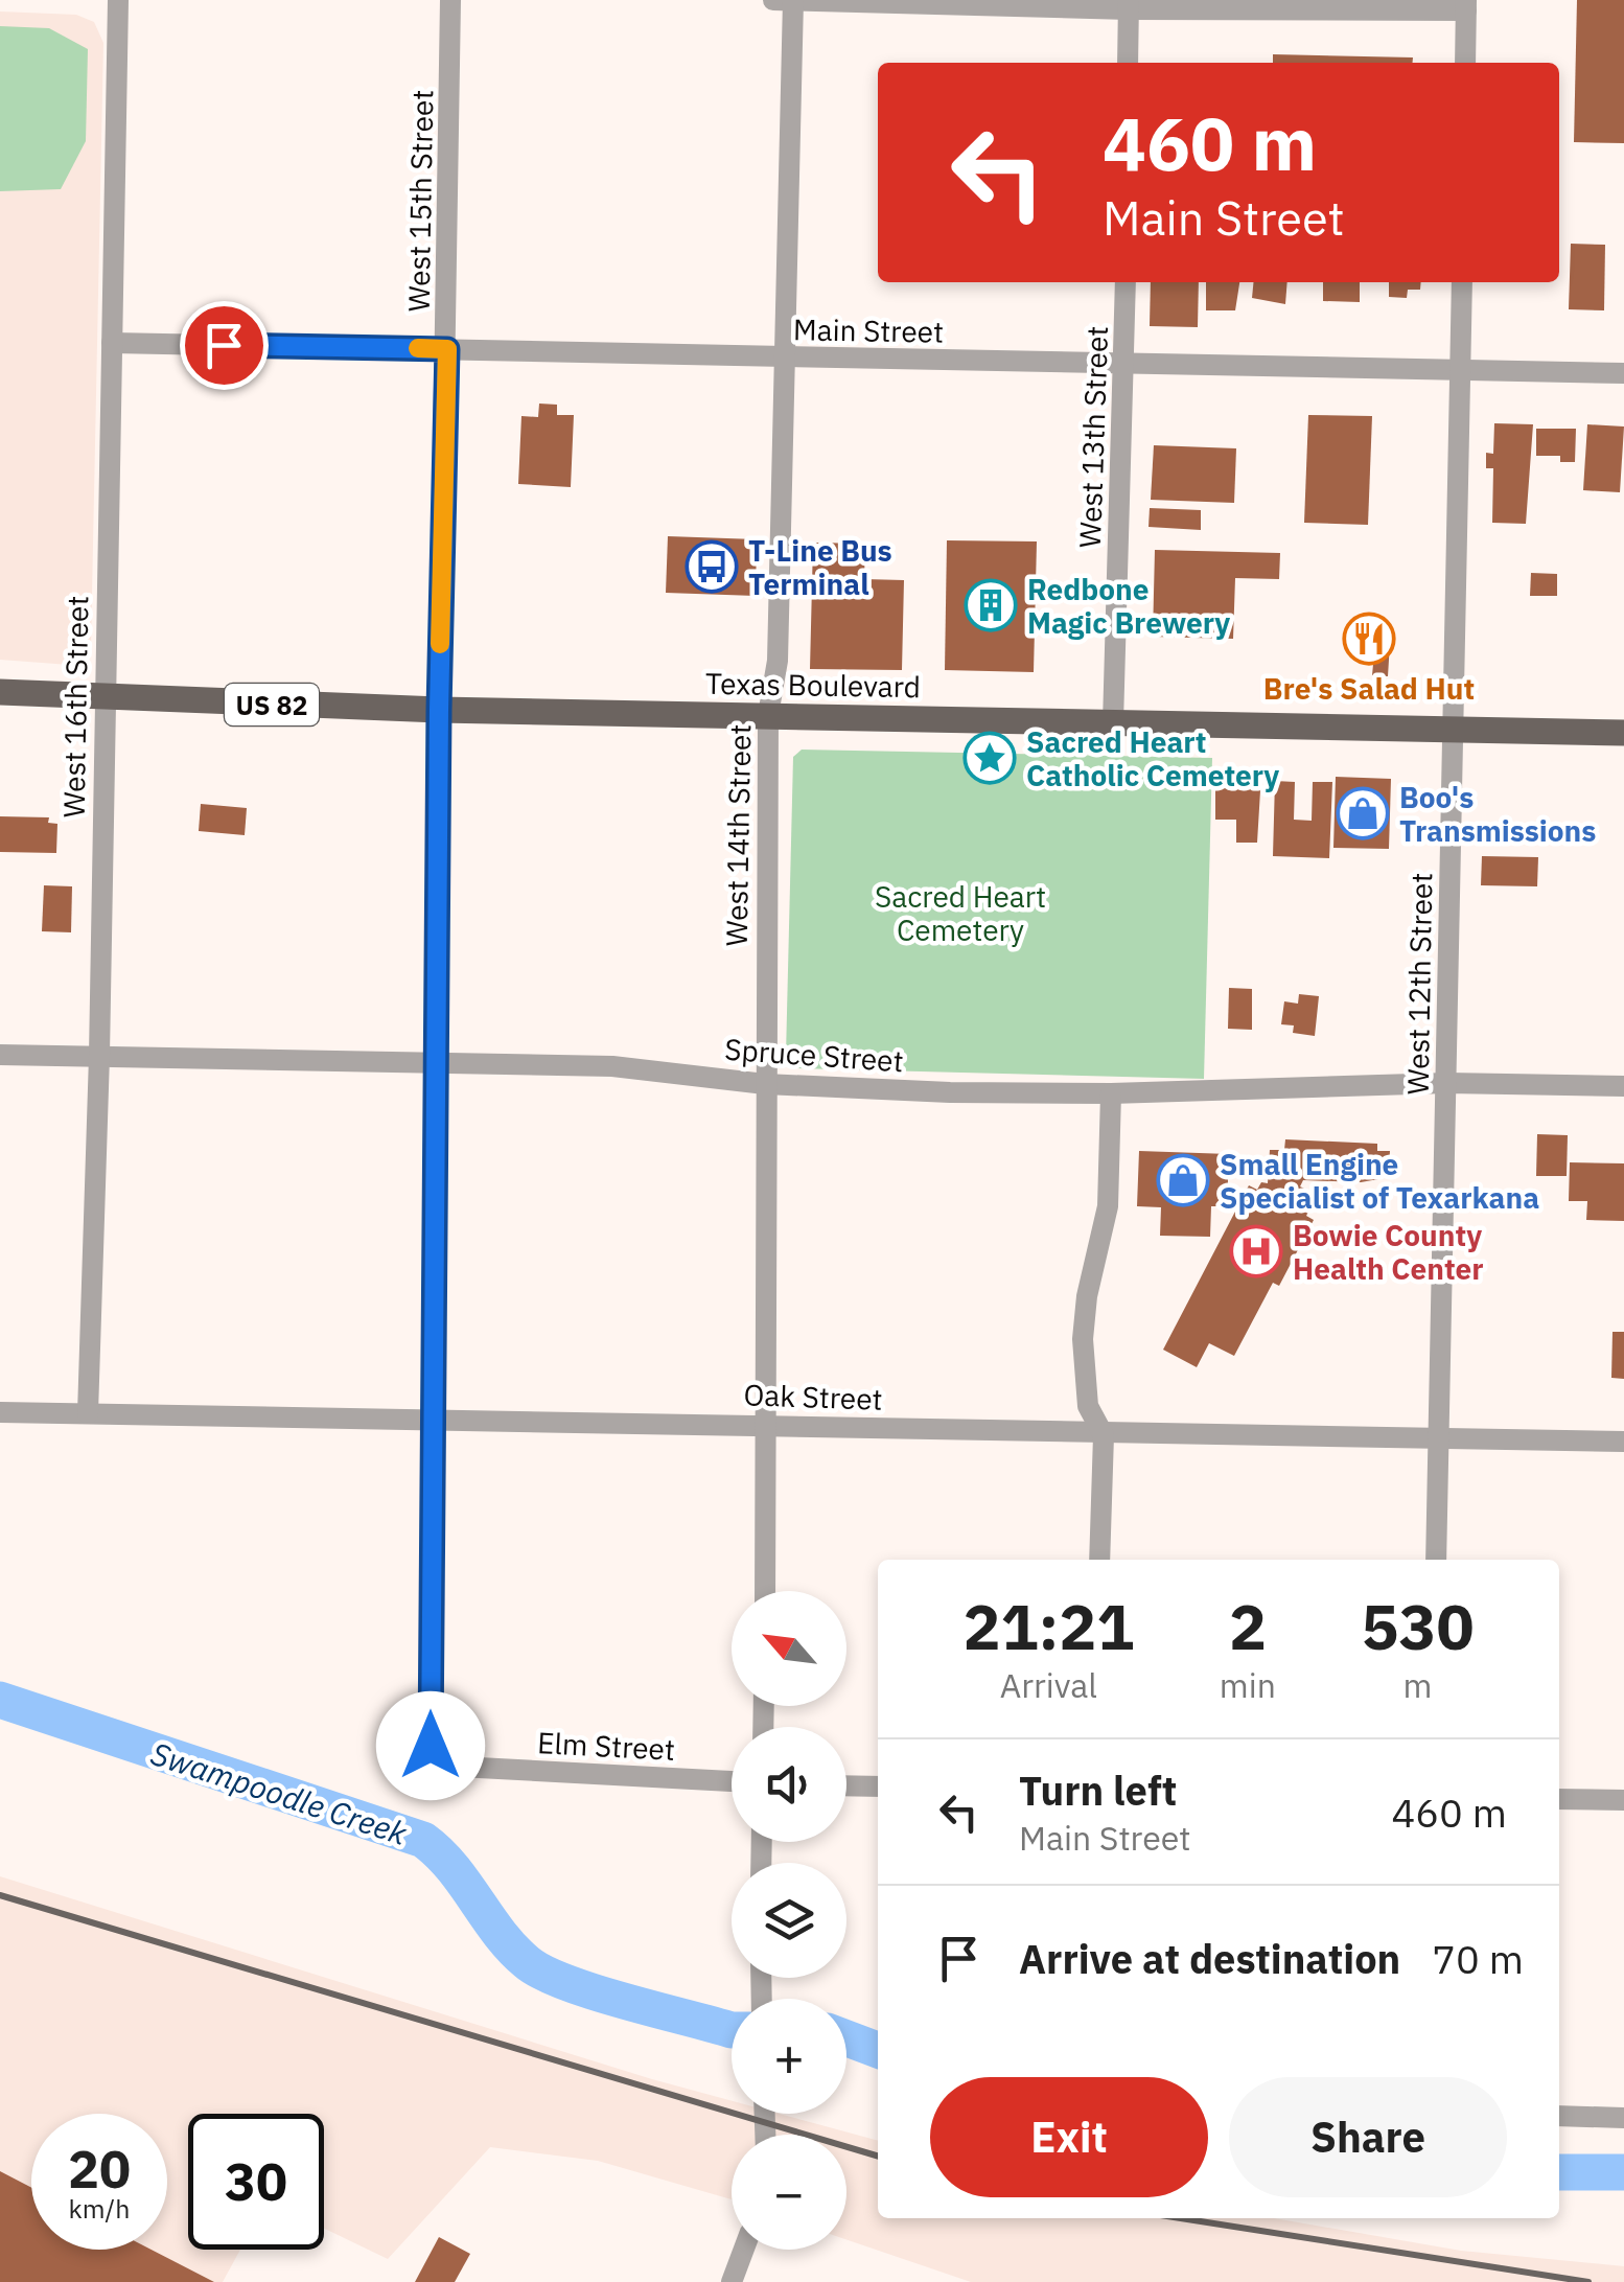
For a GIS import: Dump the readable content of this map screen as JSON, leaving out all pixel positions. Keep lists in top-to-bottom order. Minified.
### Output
{"streets":{"main road":["Texas Boulevard","US 82"],"street":["West 15th Street","Main Street","West 13th Street","West 16th Street","West 14th Street","West 12th Street","Spruce Street","Oak Street","Elm Street"]},"crossings":[["West 15th Street","Main Street"],["West 15th Street","Texas Boulevard"],["West 15th Street","Spruce Street"],["West 15th Street","Oak Street"],["West 15th Street","Elm Street"],["Main Street","West 13th Street"],["Main Street","West 16th Street"],["Main Street","West 14th Street"],["Main Street","West 12th Street"],["West 13th Street","Texas Boulevard"],["Texas Boulevard","West 16th Street"],["Texas Boulevard","West 14th Street"],["Texas Boulevard","West 12th Street"],["West 16th Street","Spruce Street"],["West 16th Street","Oak Street"],["West 14th Street","Spruce Street"],["West 14th Street","Oak Street"],["West 12th Street","Spruce Street"],["West 12th Street","Oak Street"]],"water":["Swampoodle Creek"],"parks":["Sacred Heart Cemetery"],"places":{"bus stop":["T-Line Bus Terminal"],"building":["Redbone Magic Brewery"],"restaurant":["Bre's Salad Hut"],"place":["Sacred Heart Catholic Cemetery"],"shop":["Boo's Transmissions","Small Engine Specialist of Texarkana"],"hospital":["Bowie County Health Center"]},"north":"top left","page":{"turn":["460 m","Main Street"],"eta":["21:21","Arrival","2","min","530","m"],"map_buttons":["+","−"],"list":[{"name":"Turn left","note":"Main Street","value":"460 m"},{"name":"Arrive at destination","value":"70 m"}],"buttons":["Exit","Share"],"speed":"20 km/h","limit":"30"}}
